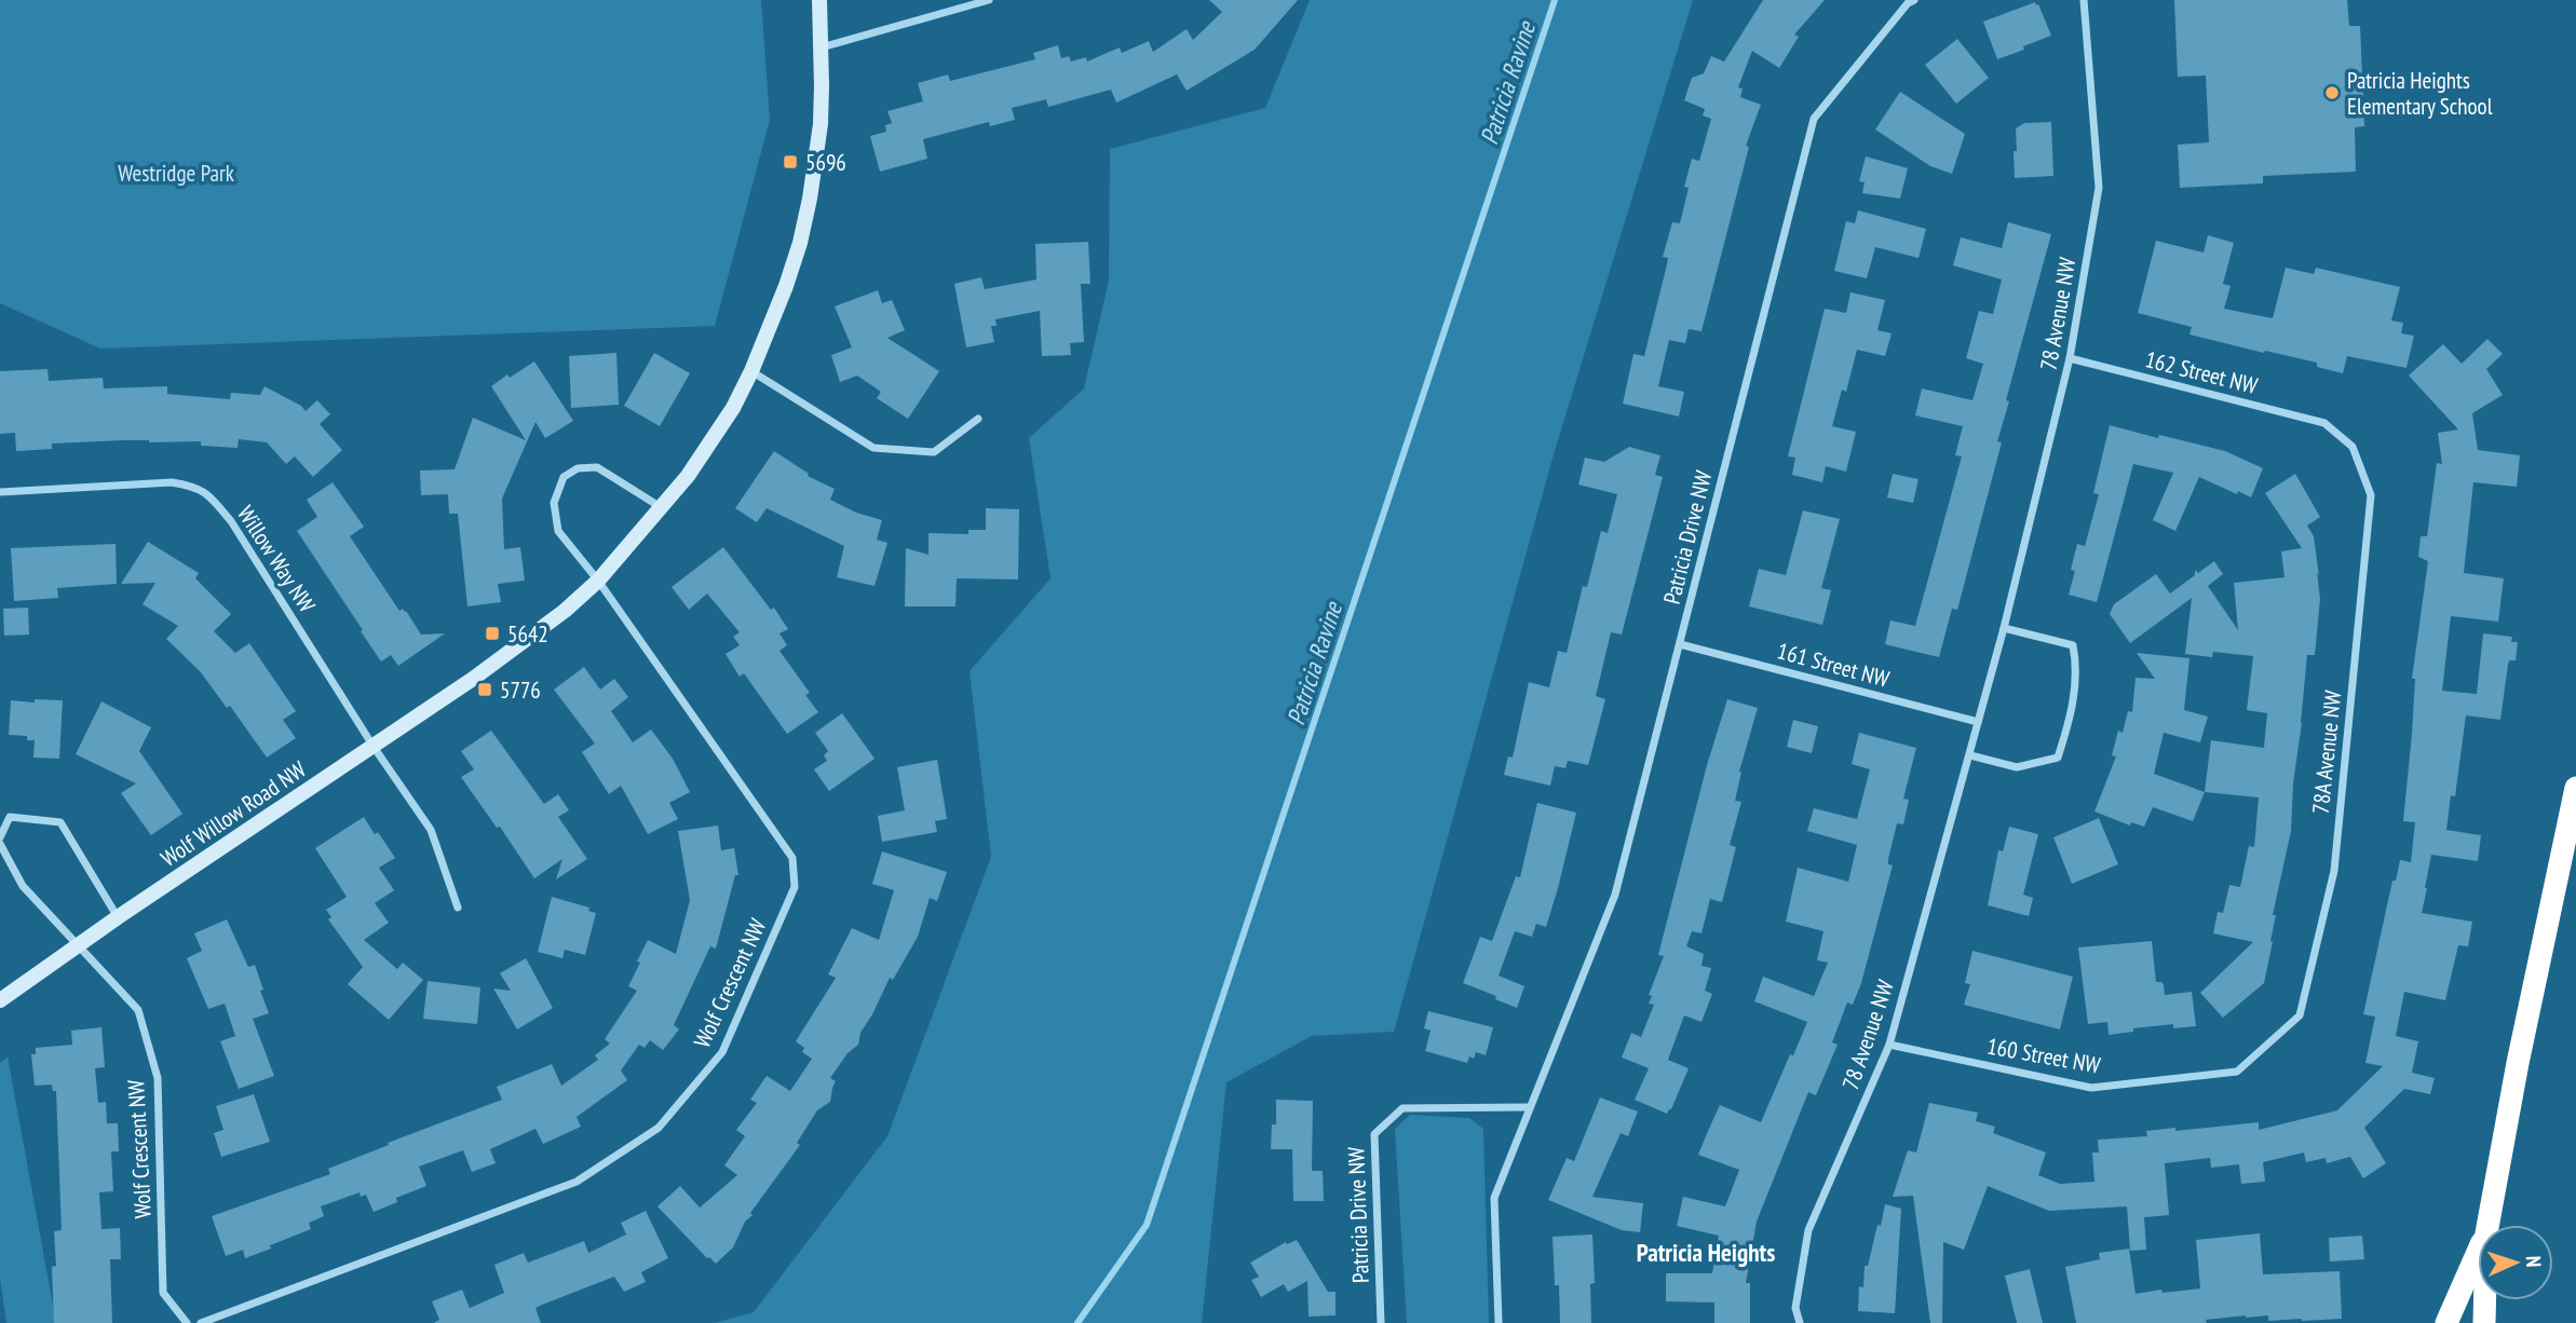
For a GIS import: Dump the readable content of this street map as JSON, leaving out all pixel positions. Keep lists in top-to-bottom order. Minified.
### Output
{"streets":{"street":["78 Avenue NW","162 Street NW","Patricia Drive NW","Willow Way NW","161 Street NW","78A Avenue NW","Wolf Willow Road NW","Wolf Crescent NW","160 Street NW"]},"crossings":[["78 Avenue NW","162 Street NW"],["78 Avenue NW","161 Street NW"],["78 Avenue NW","160 Street NW"],["162 Street NW","78A Avenue NW"],["Patricia Drive NW","161 Street NW"],["Willow Way NW","Wolf Willow Road NW"],["78A Avenue NW","160 Street NW"],["Wolf Willow Road NW","Wolf Crescent NW"]],"districts":["Patricia Heights"],"water":["Patricia Ravine"],"parks":["Westridge Park"],"places":{"other":["Patricia Heights Elementary School"],"transit":["5696","5642","5776"]},"north":"right"}
